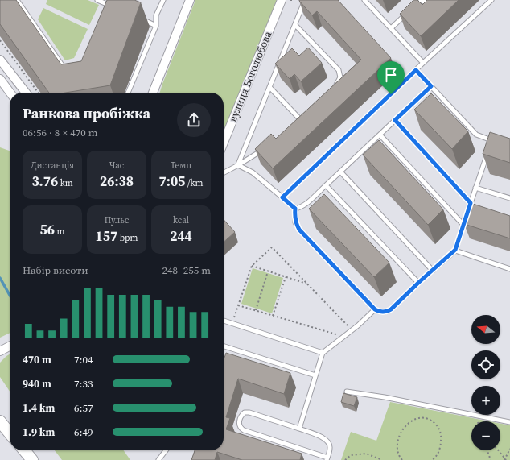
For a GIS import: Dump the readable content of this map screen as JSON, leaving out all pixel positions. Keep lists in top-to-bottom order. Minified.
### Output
{"streets":{"street":["вулиця Боголюбова"]},"north":"left","page":{"heading":["Ранкова пробіжка","06:56 · 8 × 470 m"],"stats":[["Дистанція","3.76 km"],["Час","26:38"],["Темп","7:05 /km"],["56 m"],["Пульс","157 bpm"],["kcal","244"]],"chart":["Набір висоти","248–255 m"],"map_buttons":["+","−"],"list":[{"name":"470 m","note":"7:04"},{"name":"940 m","note":"7:33"},{"name":"1.4 km","note":"6:57"},{"name":"1.9 km","note":"6:49"}]}}
